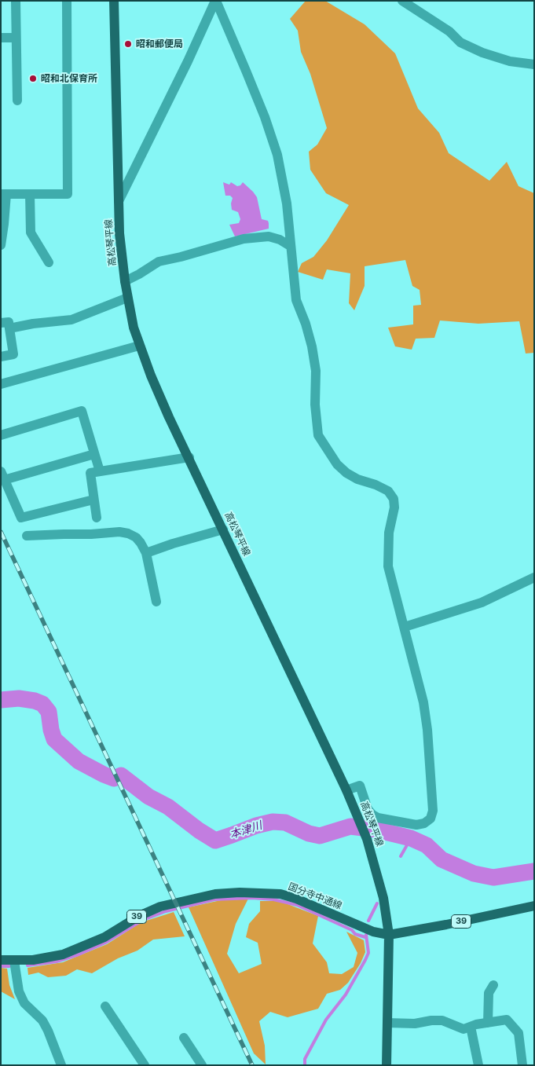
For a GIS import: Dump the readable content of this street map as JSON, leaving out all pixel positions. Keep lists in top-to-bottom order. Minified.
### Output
{"streets":{"main road":["高松琴平線","国分寺中通線","39"]},"crossings":[["高松琴平線","国分寺中通線"]],"water":["本津川"],"places":["昭和郵便局","昭和北保育所"]}
